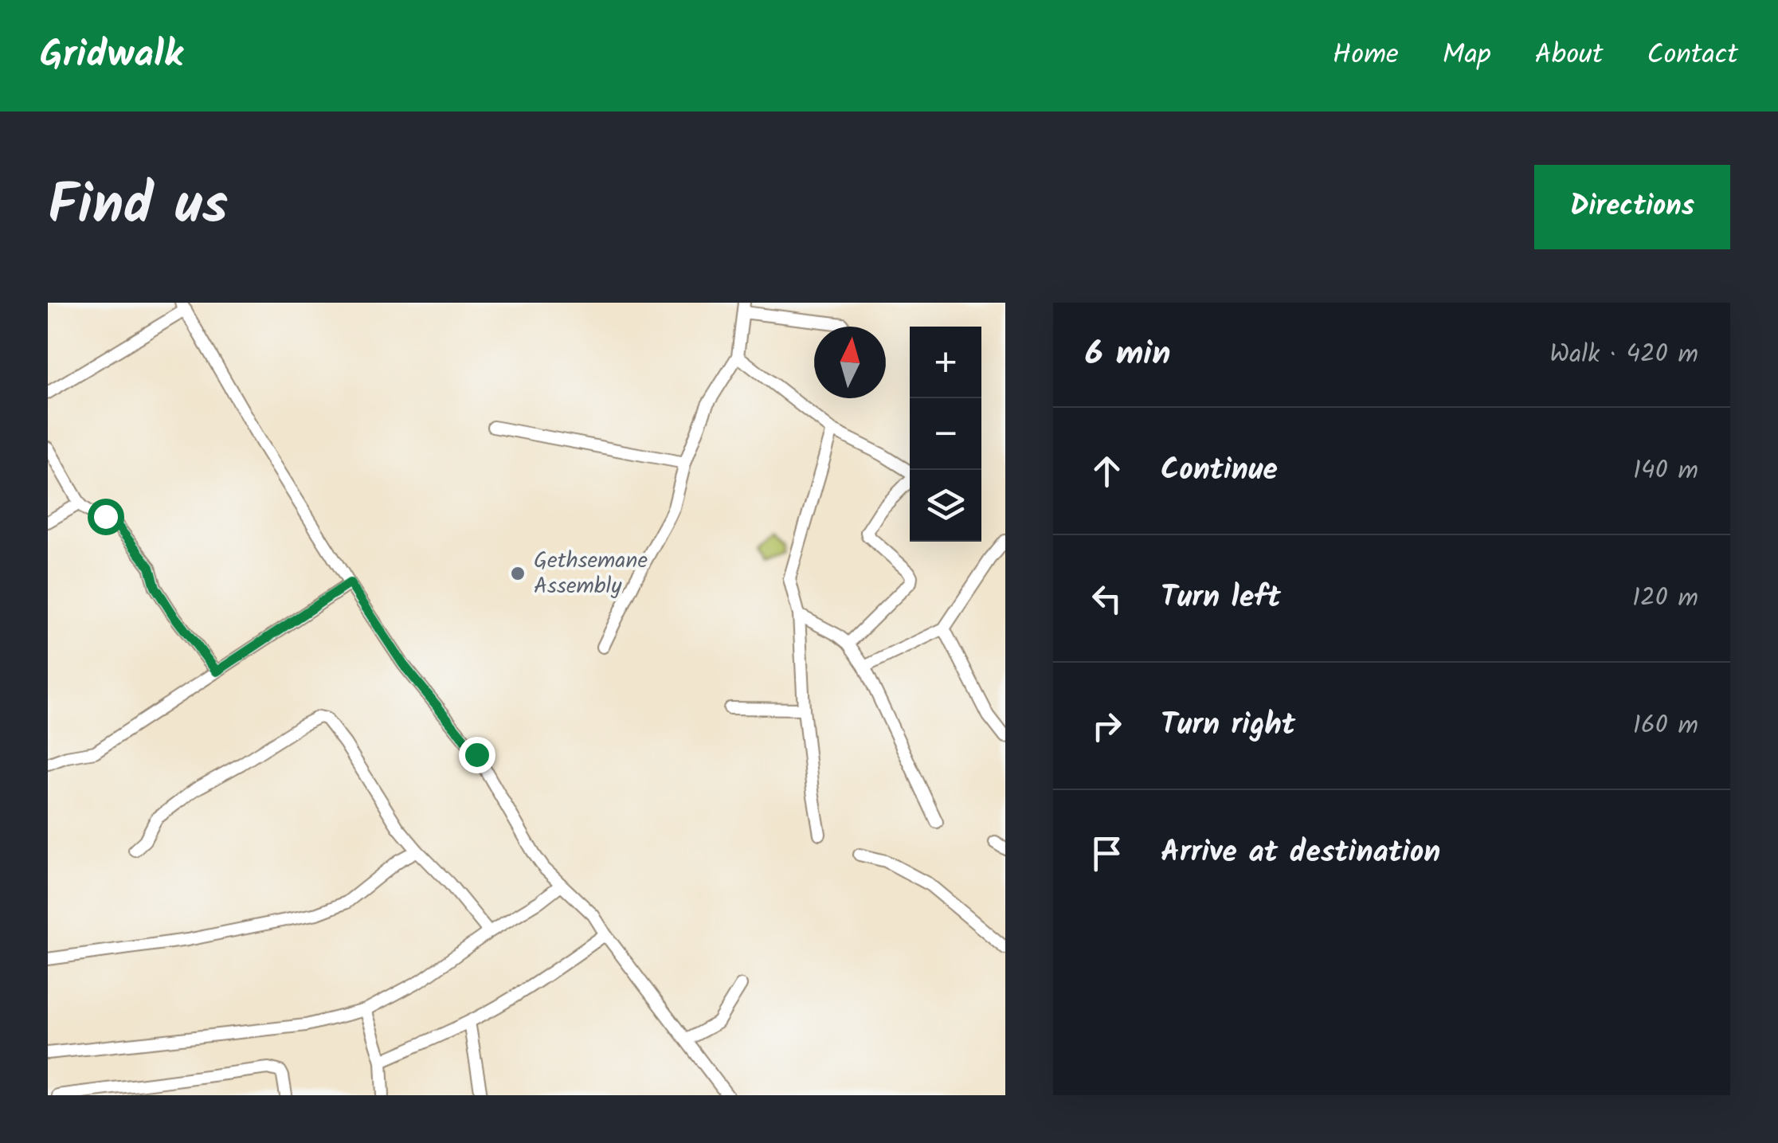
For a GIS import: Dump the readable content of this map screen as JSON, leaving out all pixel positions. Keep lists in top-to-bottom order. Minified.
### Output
{"places":["Gethsemane Assembly"],"north":"top","page":{"header":"Gridwalk","nav":["Home","Map","About","Contact"],"title":"Find us","buttons":"Directions","heading":["6 min","Walk · 420 m"],"map_buttons":["+","−"],"list":[["Continue","140 m"],["Turn left","120 m"],["Turn right","160 m"],"Arrive at destination"]}}
